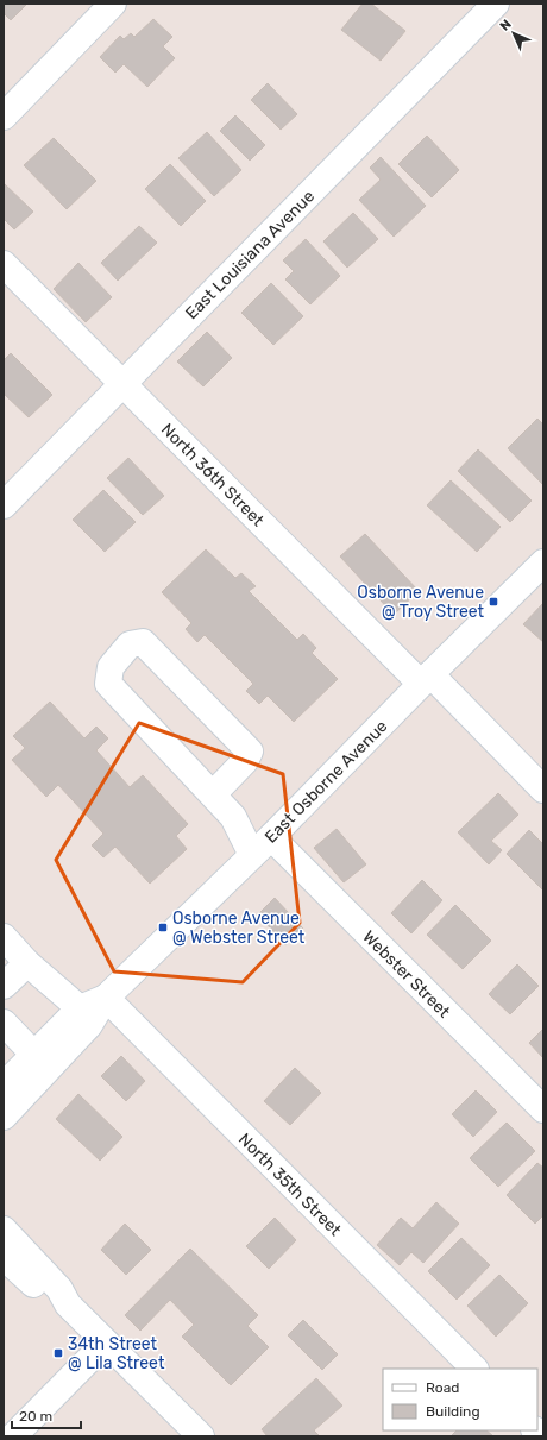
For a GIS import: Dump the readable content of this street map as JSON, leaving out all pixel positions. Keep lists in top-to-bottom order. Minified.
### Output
{"streets":{"street":["East Louisiana Avenue","North 36th Street","East Osborne Avenue","Webster Street","North 35th Street"]},"crossings":[["East Louisiana Avenue","North 36th Street"],["North 36th Street","East Osborne Avenue"],["East Osborne Avenue","Webster Street"],["East Osborne Avenue","North 35th Street"]],"places":{"transit":["Osborne Avenue @ Troy Street","Osborne Avenue @ Webster Street","34th Street @ Lila Street"]},"legend":["Road","Building"],"scale_bar":"20 m","north":"top left"}
